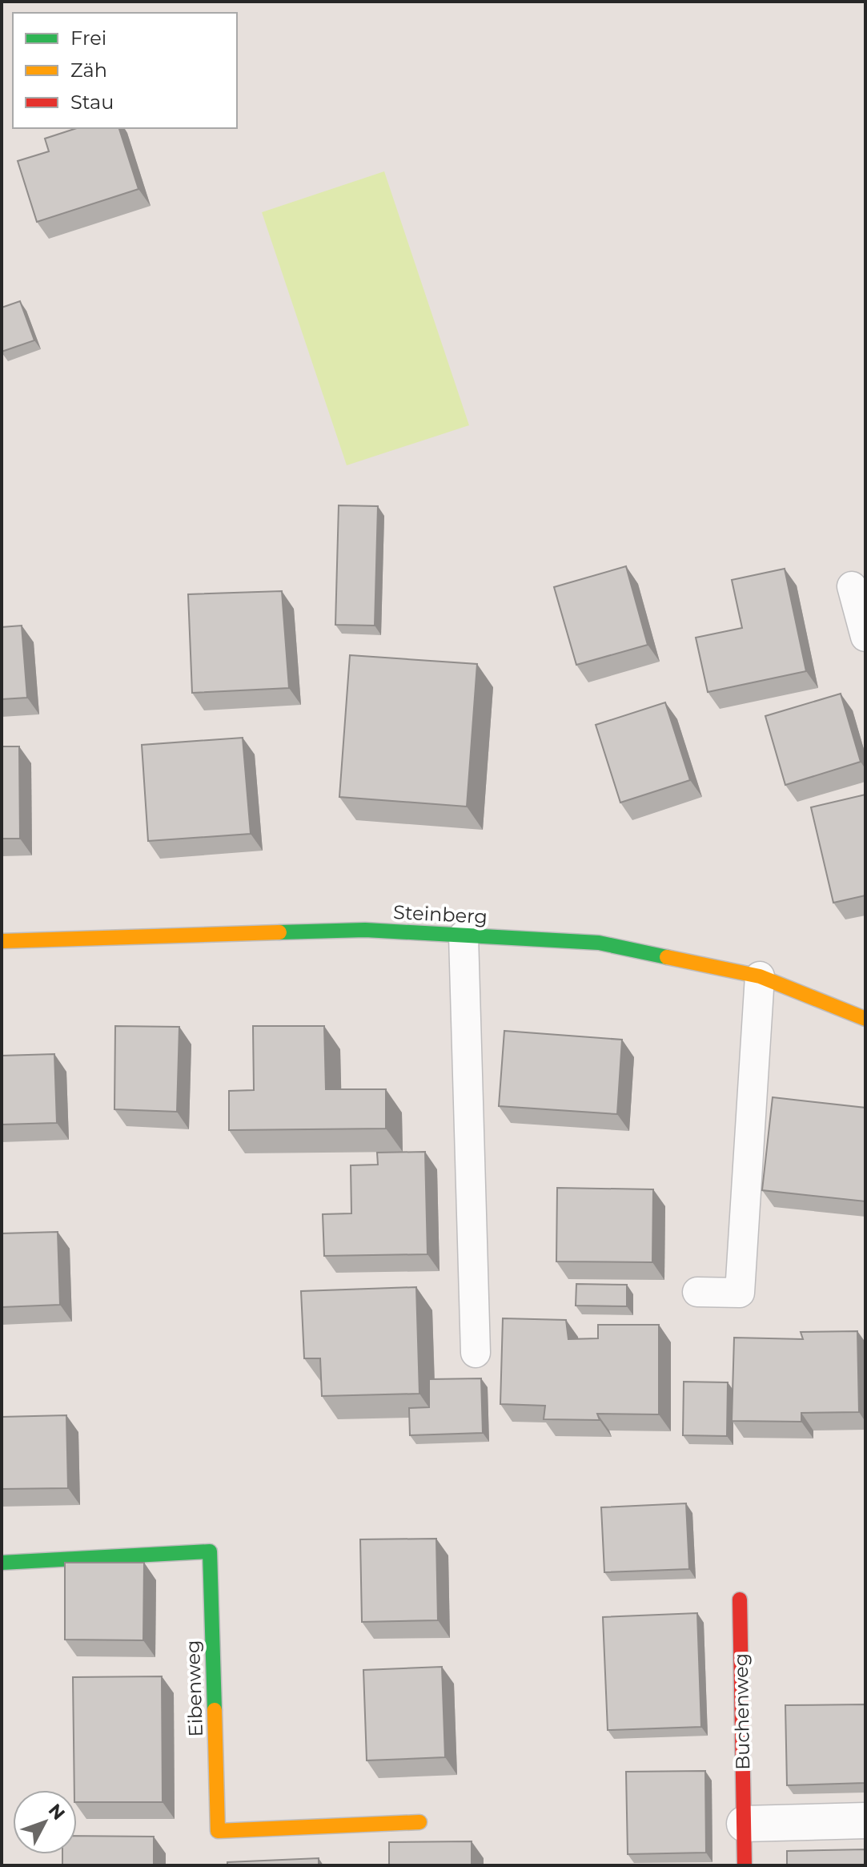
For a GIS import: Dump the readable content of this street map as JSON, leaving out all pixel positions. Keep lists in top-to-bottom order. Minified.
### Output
{"streets":{"street":["Steinberg","Eibenweg","Buchenweg"]},"legend":["Frei","Zäh","Stau"],"north":"top right"}
